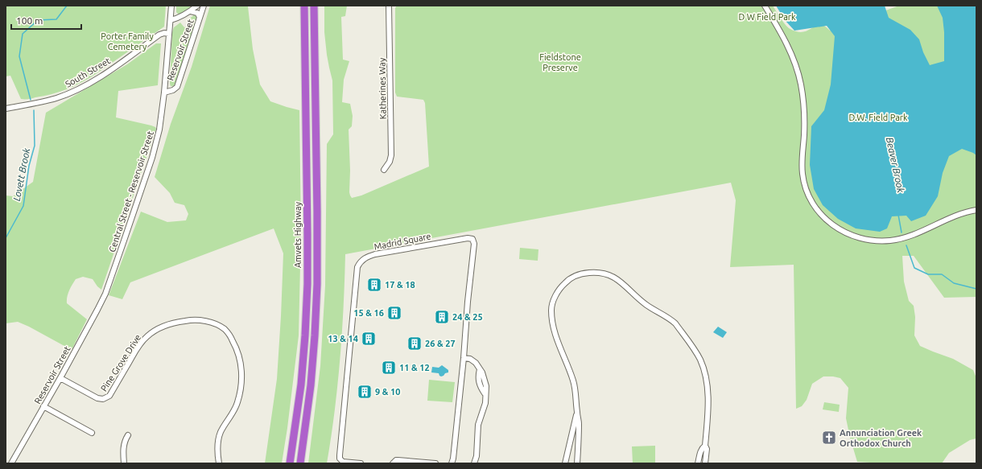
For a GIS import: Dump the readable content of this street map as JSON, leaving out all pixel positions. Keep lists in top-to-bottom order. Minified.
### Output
{"streets":{"highway":["Amvets Highway"],"street":["Reservoir Street","South Street","Katherines Way","Central Street - Reservoir Street","Madrid Square","Pine Grove Drive"]},"crossings":[["Reservoir Street","Central Street - Reservoir Street"],["Reservoir Street","Pine Grove Drive"],["South Street","Central Street - Reservoir Street"]],"water":["Beaver Brook","Lovett Brook"],"parks":["D W Field Park","Porter Family Cemetery","Fieldstone Preserve","D.W. Field Park"],"places":{"building":["17 & 18","15 & 16","24 & 25","13 & 14","26 & 27","11 & 12","9 & 10"],"church":["Annunciation Greek Orthodox Church"]},"scale_bar":"100 m"}
